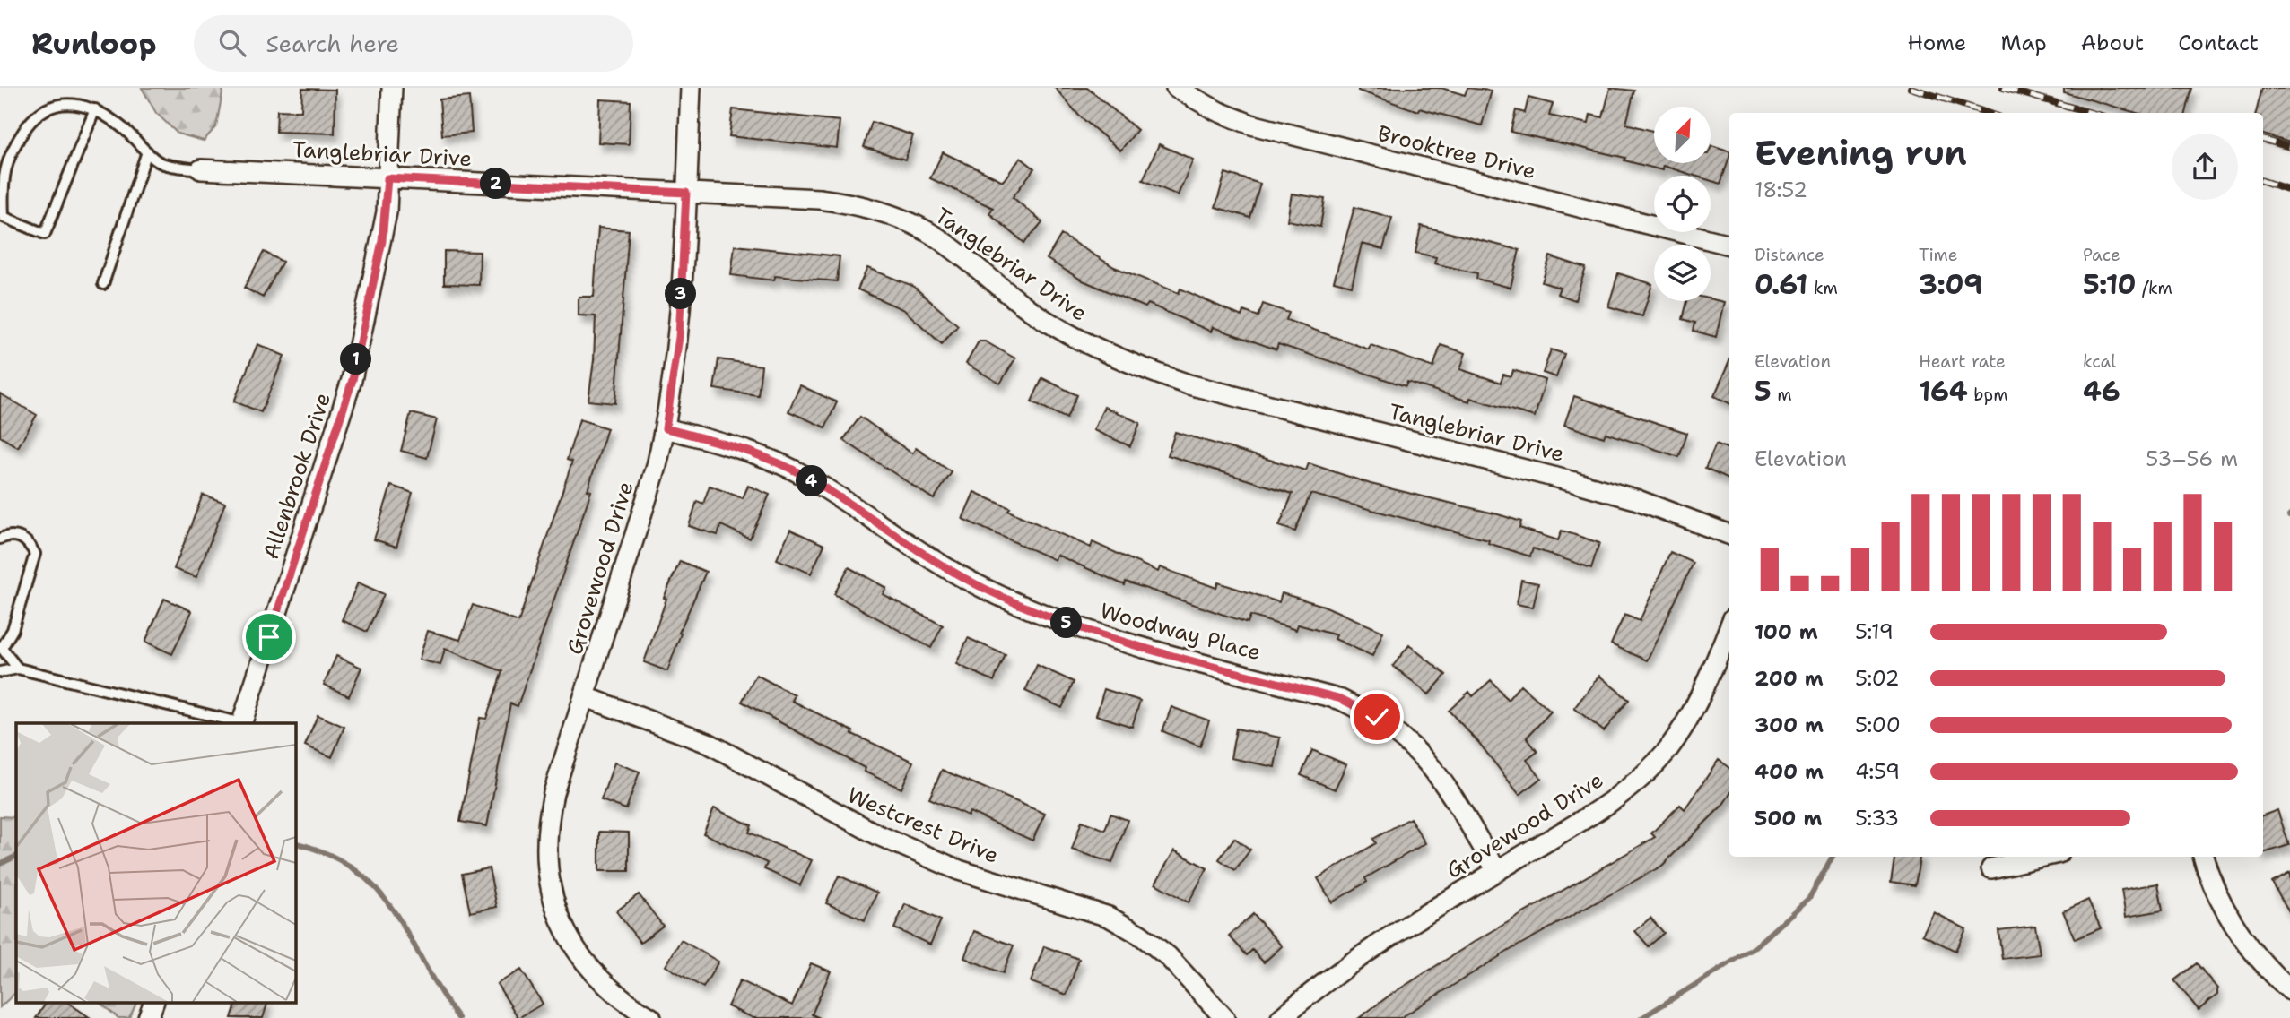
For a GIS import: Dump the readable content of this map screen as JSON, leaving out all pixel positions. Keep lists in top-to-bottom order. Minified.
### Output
{"streets":{"street":["Brooktree Drive","Tanglebriar Drive","Allenbrook Drive","Grovewood Drive","Woodway Place","Westcrest Drive"]},"crossings":[["Tanglebriar Drive","Allenbrook Drive"],["Tanglebriar Drive","Grovewood Drive"],["Grovewood Drive","Woodway Place"],["Grovewood Drive","Westcrest Drive"]],"north":"top right","page":{"header":"Runloop","search":"Search here","nav":["Home","Map","About","Contact"],"heading":["Evening run","18:52"],"pins":["2","3","1","4","5"],"stats":[["Distance","0.61 km"],["Time","3:09"],["Pace","5:10 /km"],["Elevation","5 m"],["Heart rate","164 bpm"],["kcal","46"]],"chart":["Elevation","53–56 m"],"list":[{"name":"100 m","note":"5:19"},{"name":"200 m","note":"5:02"},{"name":"300 m","note":"5:00"},{"name":"400 m","note":"4:59"},{"name":"500 m","note":"5:33"}]}}
